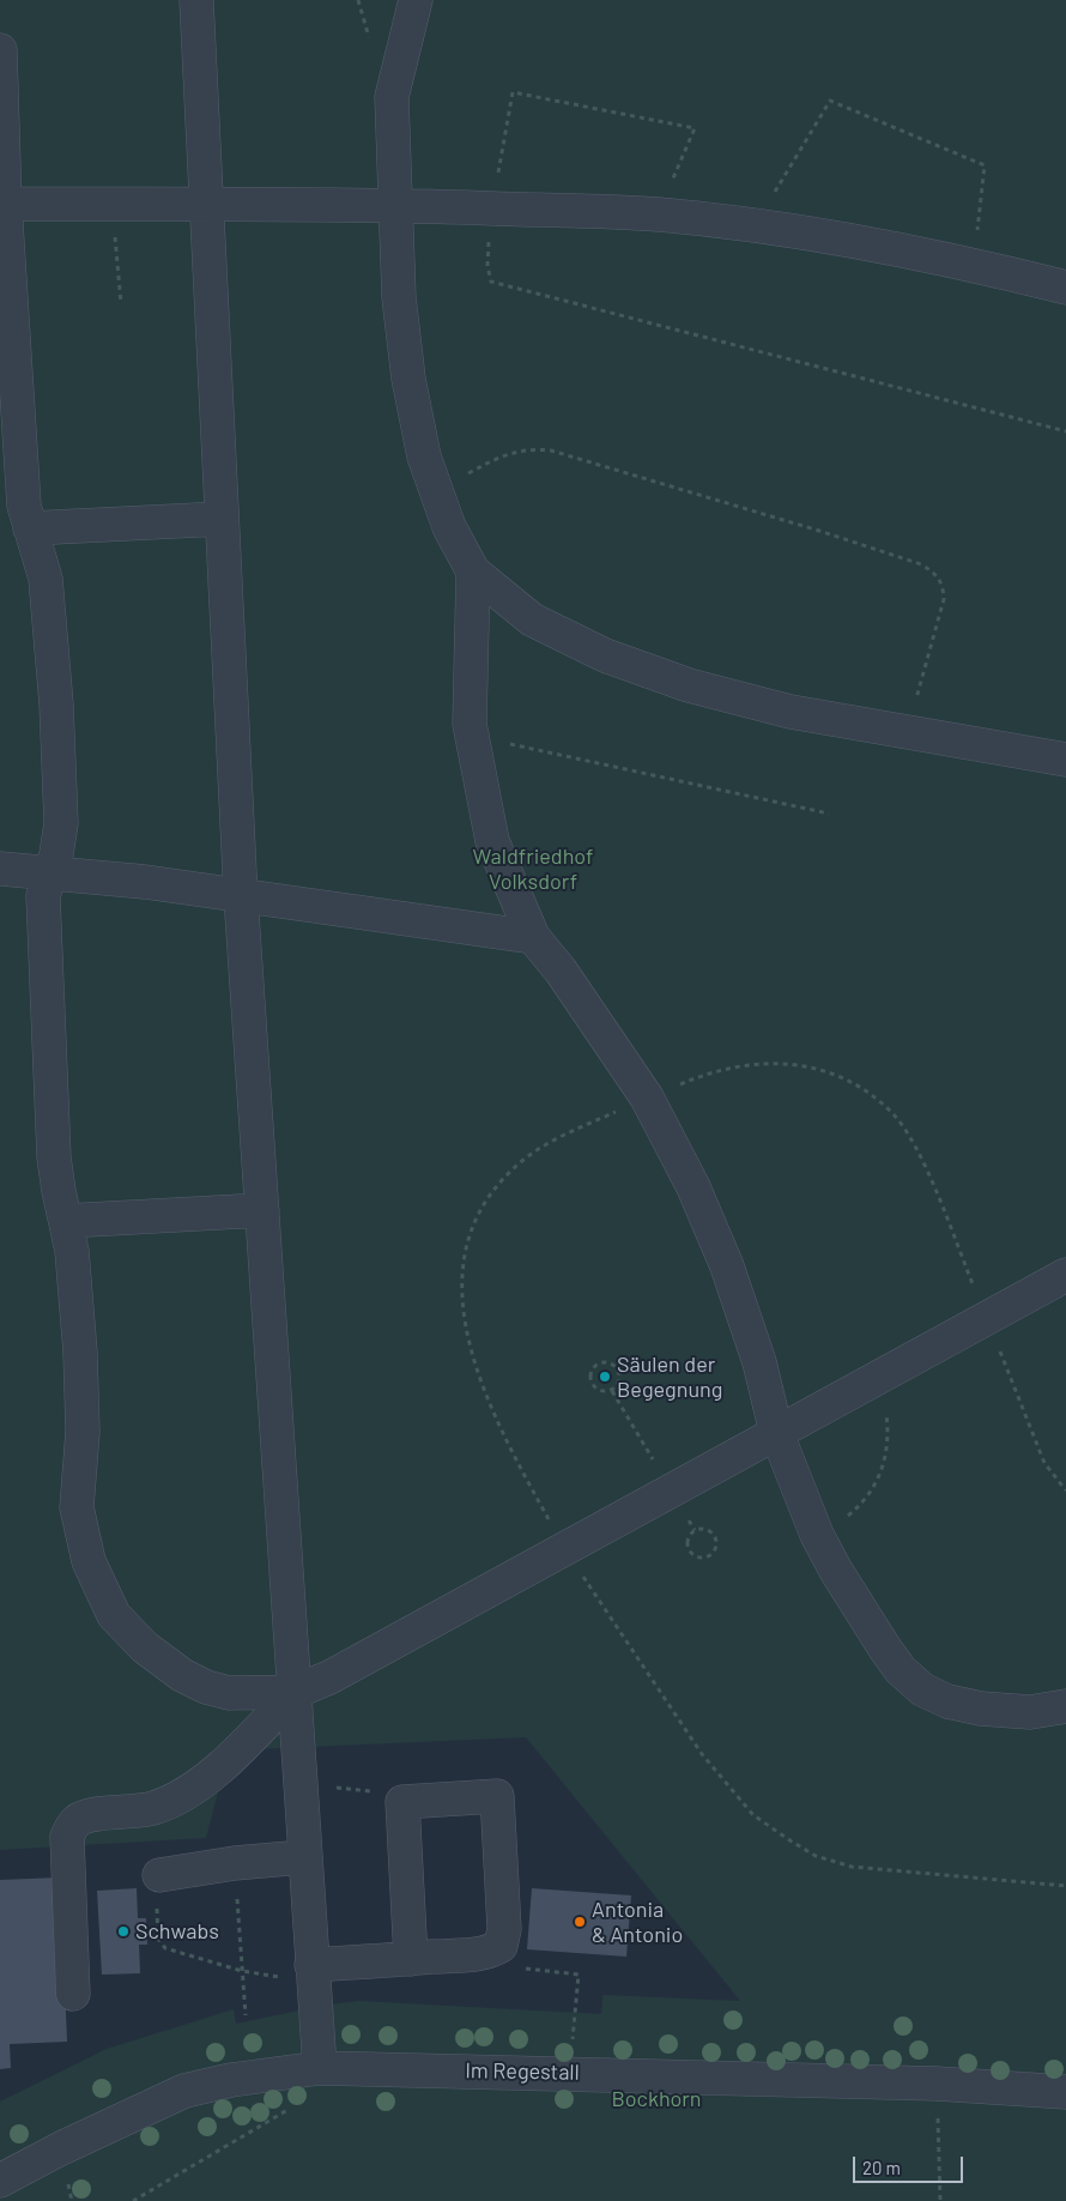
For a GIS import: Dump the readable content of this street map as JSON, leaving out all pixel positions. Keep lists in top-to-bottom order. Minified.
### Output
{"streets":{"street":["Im Regestall"]},"parks":["Waldfriedhof Volksdorf","Bockhorn"],"places":["Säulen der Begegnung","Antonia & Antonio","Schwabs"],"scale_bar":"20 m"}
